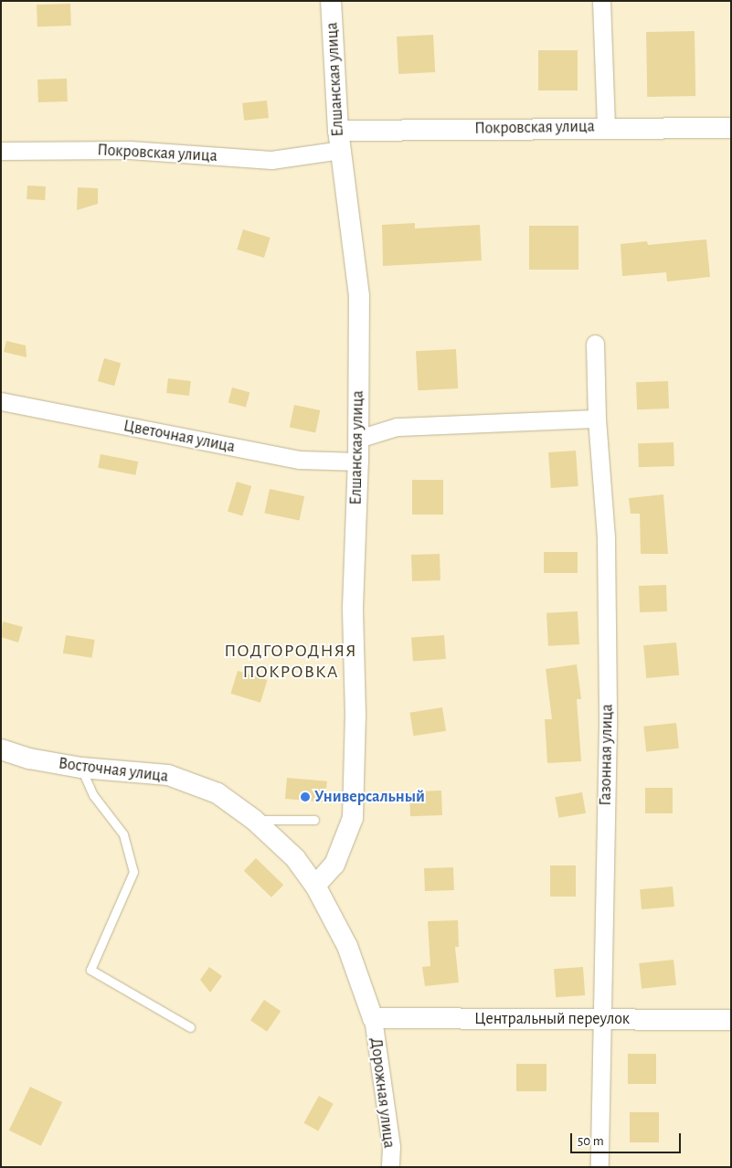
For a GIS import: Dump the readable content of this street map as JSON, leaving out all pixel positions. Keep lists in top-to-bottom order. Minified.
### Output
{"streets":{"street":["Елшанская улица","Покровская улица","Цветочная улица","Газонная улица","Восточная улица","Центральный переулок","Дорожная улица"]},"crossings":[["Елшанская улица","Покровская улица"],["Елшанская улица","Цветочная улица"],["Елшанская улица","Восточная улица"],["Газонная улица","Центральный переулок"],["Восточная улица","Центральный переулок"],["Восточная улица","Дорожная улица"],["Центральный переулок","Дорожная улица"]],"districts":["ПОДГОРОДНЯЯ ПОКРОВКА"],"places":["Универсальный"],"scale_bar":"50 m"}
